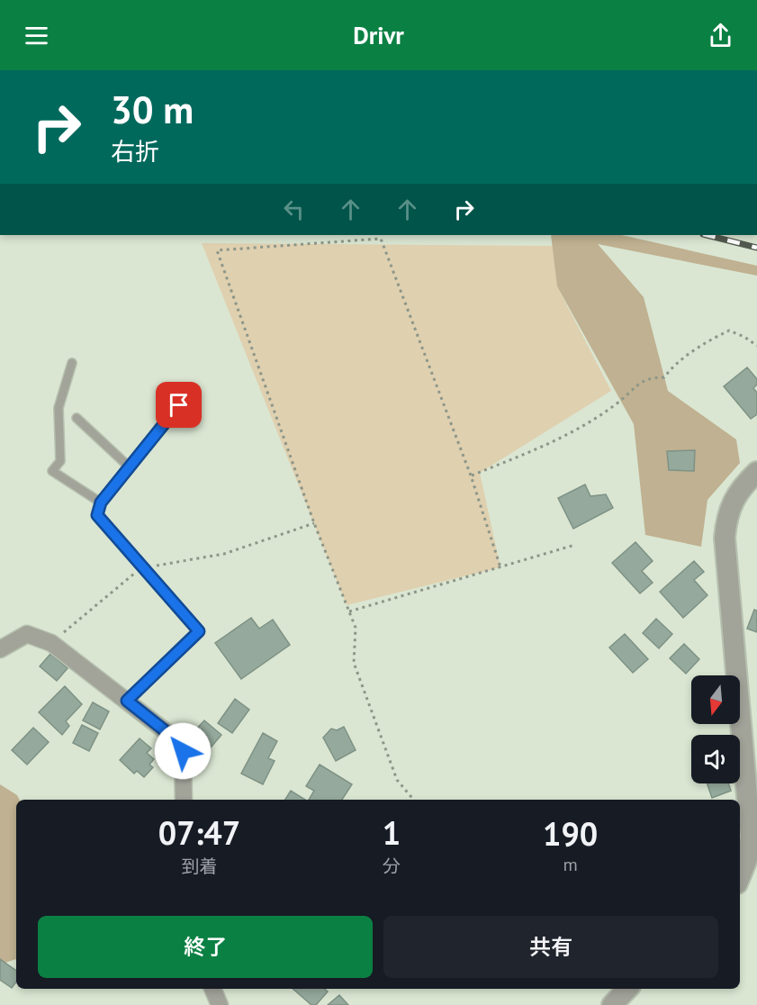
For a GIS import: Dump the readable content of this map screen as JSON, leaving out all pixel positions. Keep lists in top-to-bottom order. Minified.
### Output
{"north":"bottom","page":{"header":"Drivr","turn":["30 m","右折"],"eta":["07:47","到着","1","分","190","m"],"buttons":["終了","共有"]}}
